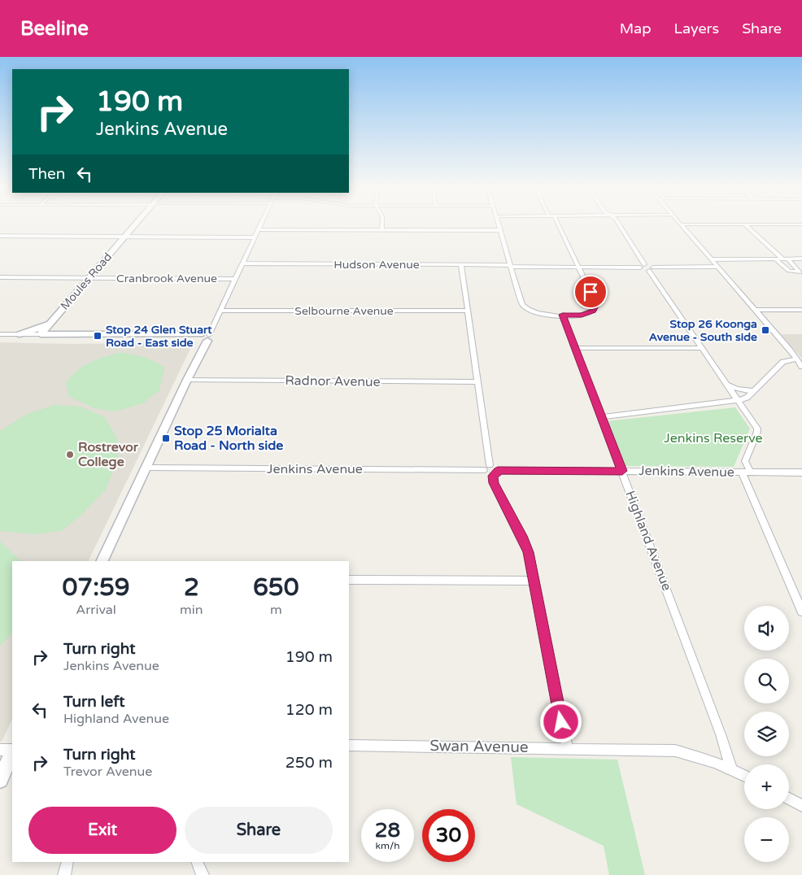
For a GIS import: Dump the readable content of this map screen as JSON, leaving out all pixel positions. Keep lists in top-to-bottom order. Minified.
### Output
{"streets":{"main road":["Moules Road"],"street":["Hudson Avenue","Cranbrook Avenue","Selbourne Avenue","Radnor Avenue","Jenkins Avenue","Highland Avenue","Swan Avenue"]},"crossings":[["Cranbrook Avenue","Moules Road"],["Jenkins Avenue","Highland Avenue"],["Highland Avenue","Swan Avenue"]],"parks":["Jenkins Reserve"],"places":{"transit":["Stop 26 Koonga Avenue - South side","Stop 24 Glen Stuart Road - East side","Stop 25 Morialta Road - North side"],"other":["Rostrevor College"]},"page":{"header":"Beeline","nav":["Map","Layers","Share"],"turn":["190 m","Jenkins Avenue"],"then":"Then","eta":["07:59","Arrival","2","min","650","m"],"map_buttons":["+","−"],"list":[{"name":"Turn right","note":"Jenkins Avenue","value":"190 m"},{"name":"Turn left","note":"Highland Avenue","value":"120 m"},{"name":"Turn right","note":"Trevor Avenue","value":"250 m"}],"buttons":["Exit","Share"],"speed":"28 km/h","limit":"30"}}
